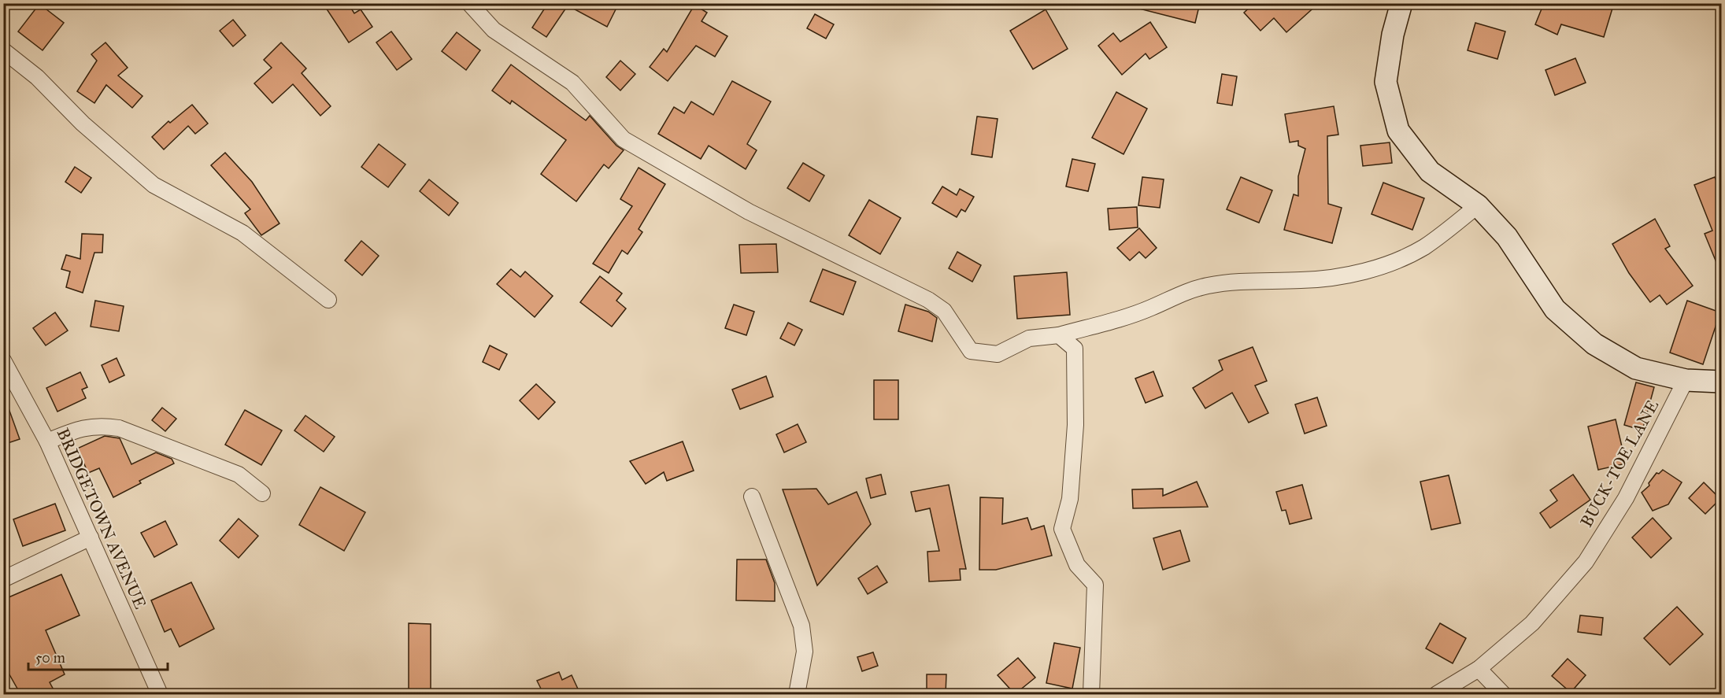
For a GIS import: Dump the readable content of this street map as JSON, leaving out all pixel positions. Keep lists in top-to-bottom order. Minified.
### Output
{"streets":{"street":["BUCK-TOE LANE","BRIDGETOWN AVENUE"]},"scale_bar":"50 m"}
